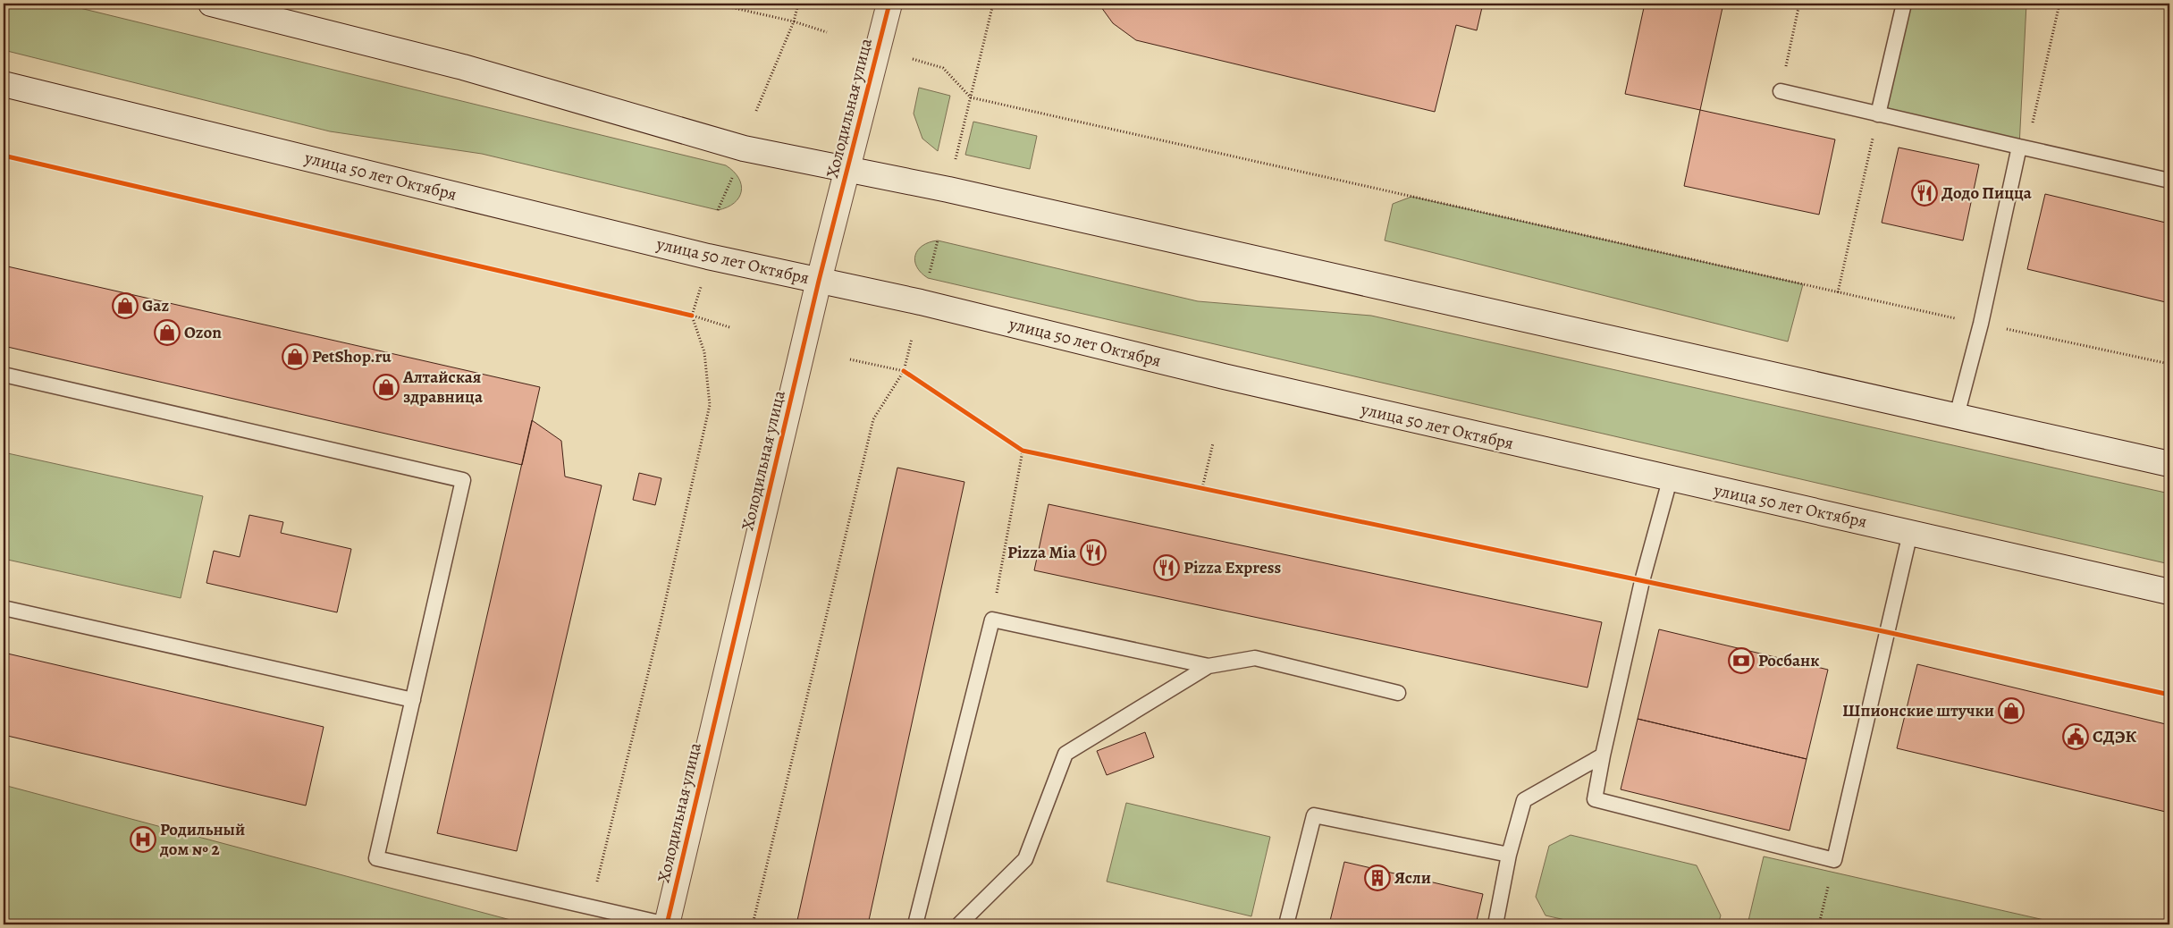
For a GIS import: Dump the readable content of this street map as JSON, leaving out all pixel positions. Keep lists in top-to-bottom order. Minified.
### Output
{"streets":{"main road":["Холодильная улица","улица 50 лет Октября"]},"crossings":[["Холодильная улица","улица 50 лет Октября"]],"places":{"restaurant":["Додо Пицца","Pizza Mia","Pizza Express"],"shop":["Gaz","Ozon","PetShop.ru","Алтайская здравница","Шпионские штучки"],"bank":["Росбанк"],"public building":["СДЭК"],"hospital":["Родильный дом № 2"],"building":["Ясли"]}}
